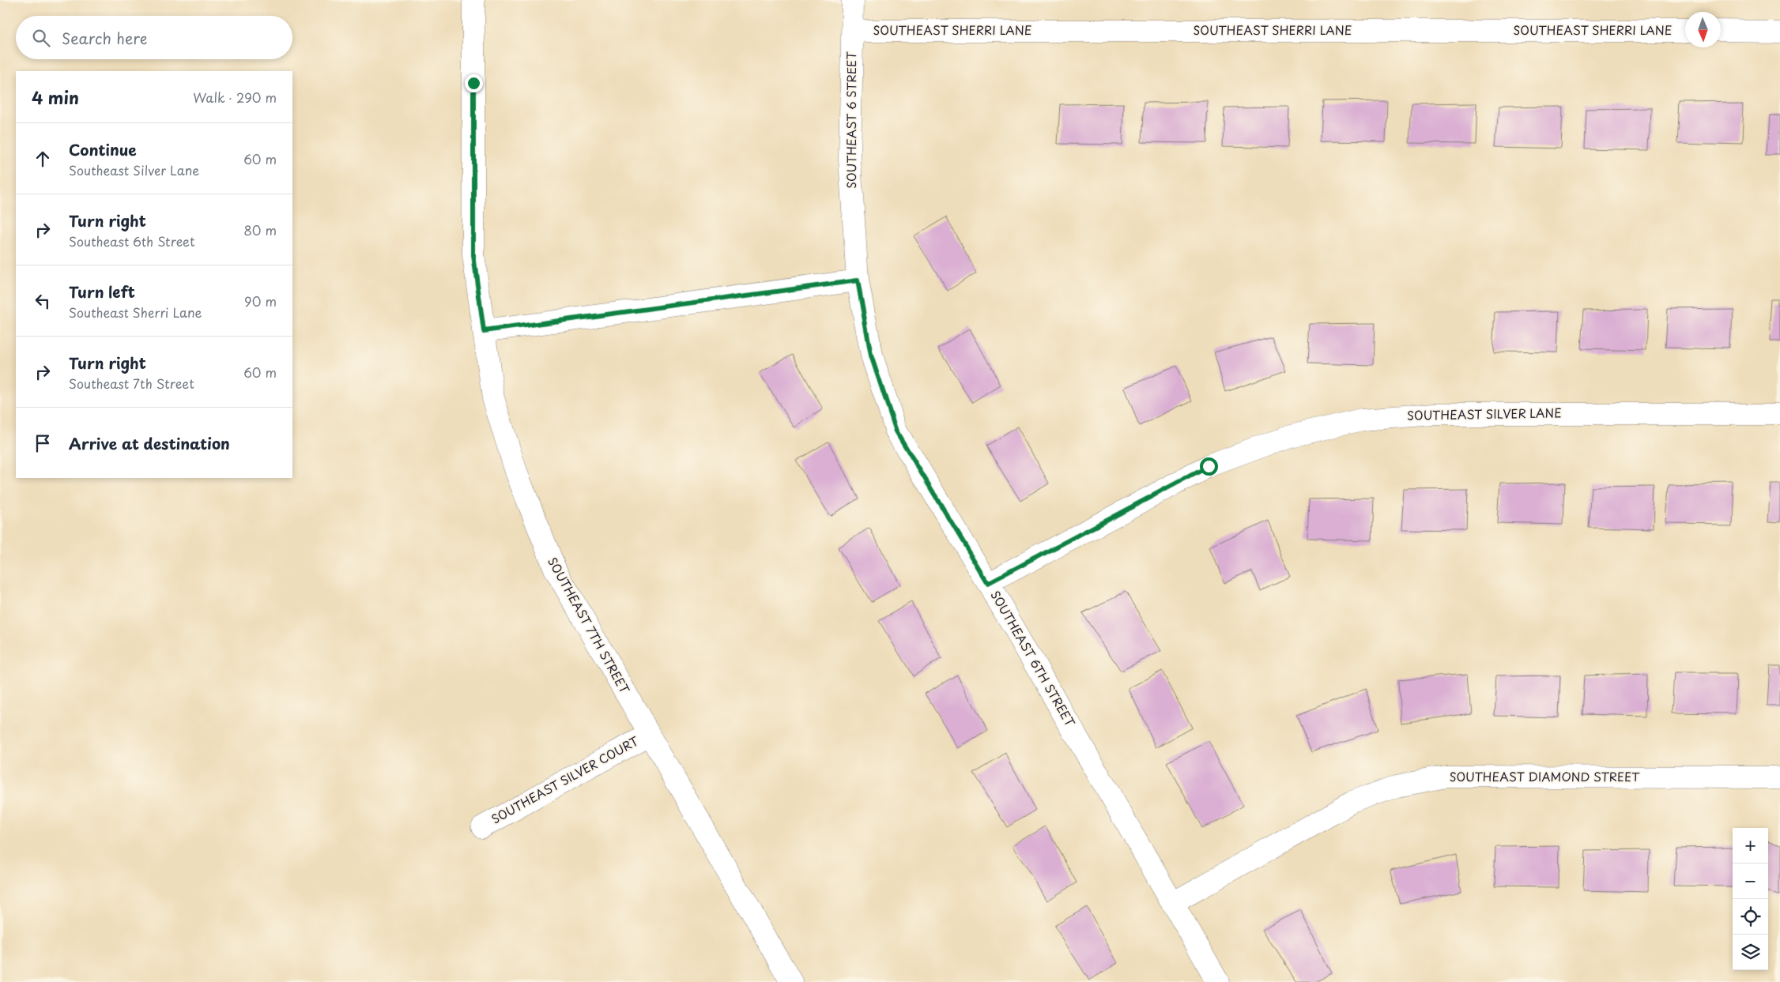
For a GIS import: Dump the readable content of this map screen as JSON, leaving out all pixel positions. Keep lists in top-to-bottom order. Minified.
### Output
{"streets":{"street":["SOUTHEAST SHERRI LANE","SOUTHEAST 6 STREET","SOUTHEAST SILVER LANE","SOUTHEAST 7TH STREET","SOUTHEAST 6TH STREET","SOUTHEAST DIAMOND STREET","SOUTHEAST SILVER COURT"]},"crossings":[["SOUTHEAST SHERRI LANE","SOUTHEAST 6 STREET"],["SOUTHEAST 6 STREET","SOUTHEAST 6TH STREET"],["SOUTHEAST SILVER LANE","SOUTHEAST 6TH STREET"],["SOUTHEAST 7TH STREET","SOUTHEAST SILVER COURT"],["SOUTHEAST 6TH STREET","SOUTHEAST DIAMOND STREET"]],"north":"bottom","page":{"search":"Search here","heading":["4 min","Walk · 290 m"],"list":[["Continue","Southeast Silver Lane","60 m"],["Turn right","Southeast 6th Street","80 m"],["Turn left","Southeast Sherri Lane","90 m"],["Turn right","Southeast 7th Street","60 m"],"Arrive at destination"],"map_buttons":["+","−"]}}
